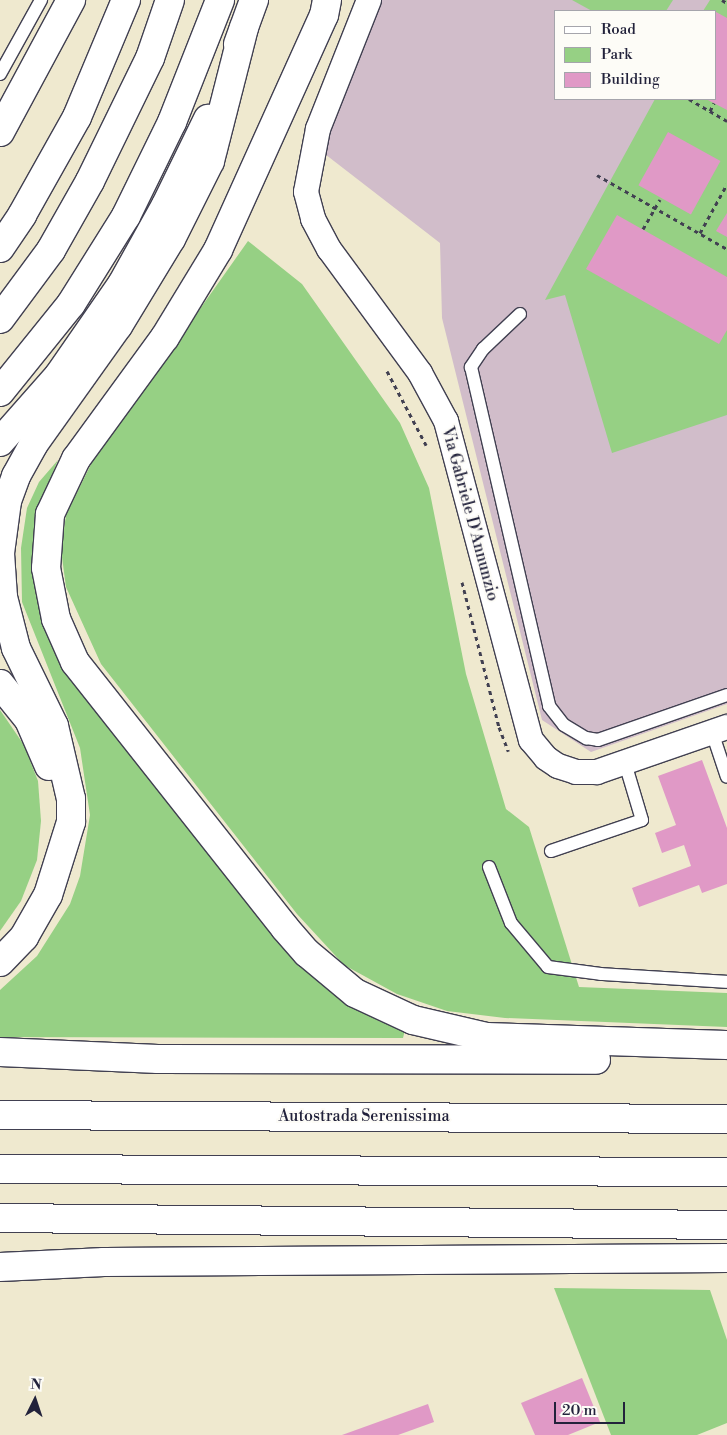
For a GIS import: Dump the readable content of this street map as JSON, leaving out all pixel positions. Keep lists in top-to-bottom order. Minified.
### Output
{"streets":{"main road":["Autostrada Serenissima"],"street":["Via Gabriele D'Annunzio"]},"legend":["Road","Park","Building"],"scale_bar":"20 m","north":"top"}
